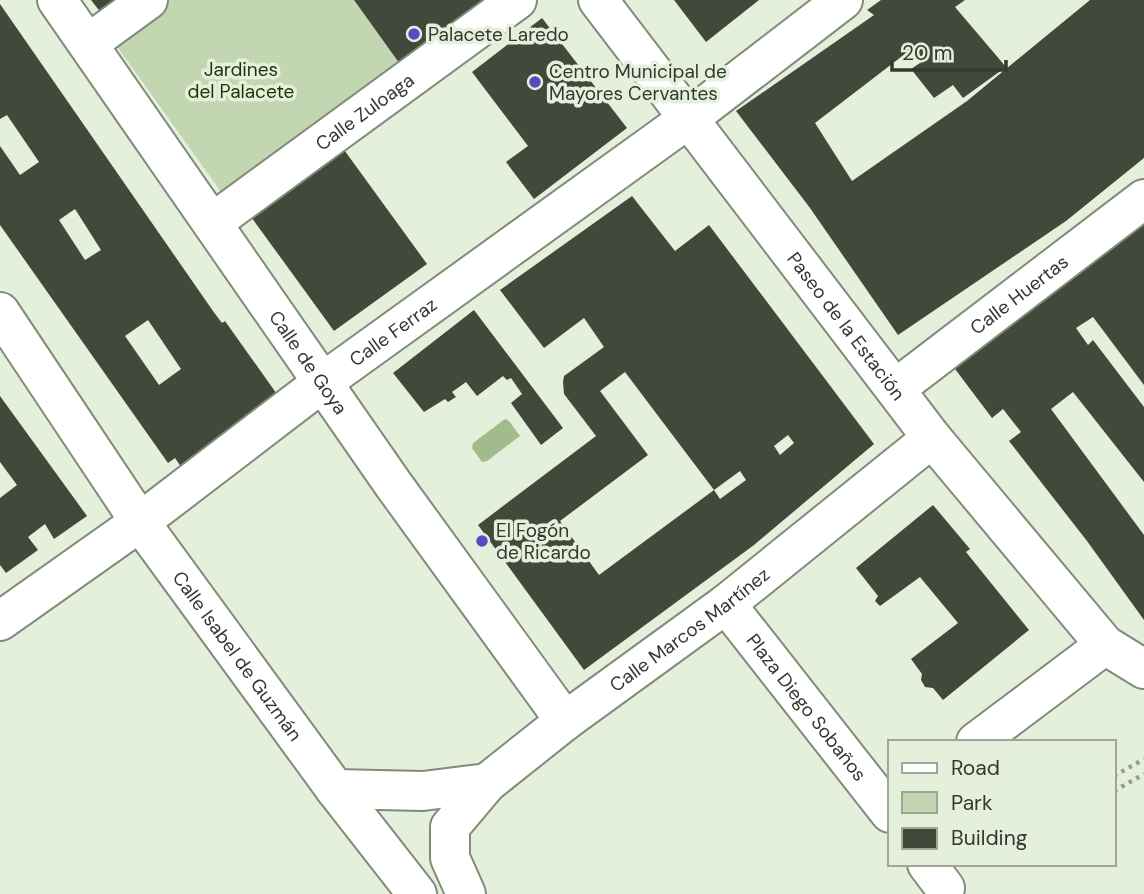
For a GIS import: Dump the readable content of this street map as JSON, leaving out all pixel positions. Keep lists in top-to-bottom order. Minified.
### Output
{"streets":{"street":["Calle Zuloaga","Calle Huertas","Paseo de la Estación","Calle Ferraz","Calle de Goya","Calle Marcos Martínez","Calle Isabel de Guzmán","Plaza Diego Sobaños"]},"crossings":[["Calle Zuloaga","Calle de Goya"],["Calle Huertas","Paseo de la Estación"],["Paseo de la Estación","Calle Ferraz"],["Paseo de la Estación","Calle Marcos Martínez"],["Calle Ferraz","Calle de Goya"],["Calle Ferraz","Calle Isabel de Guzmán"],["Calle de Goya","Calle Marcos Martínez"],["Calle Marcos Martínez","Plaza Diego Sobaños"]],"parks":["Jardines del Palacete"],"places":["Palacete Laredo","Centro Municipal de Mayores Cervantes","El Fogón de Ricardo"],"legend":["Road","Park","Building"],"scale_bar":"20 m"}
